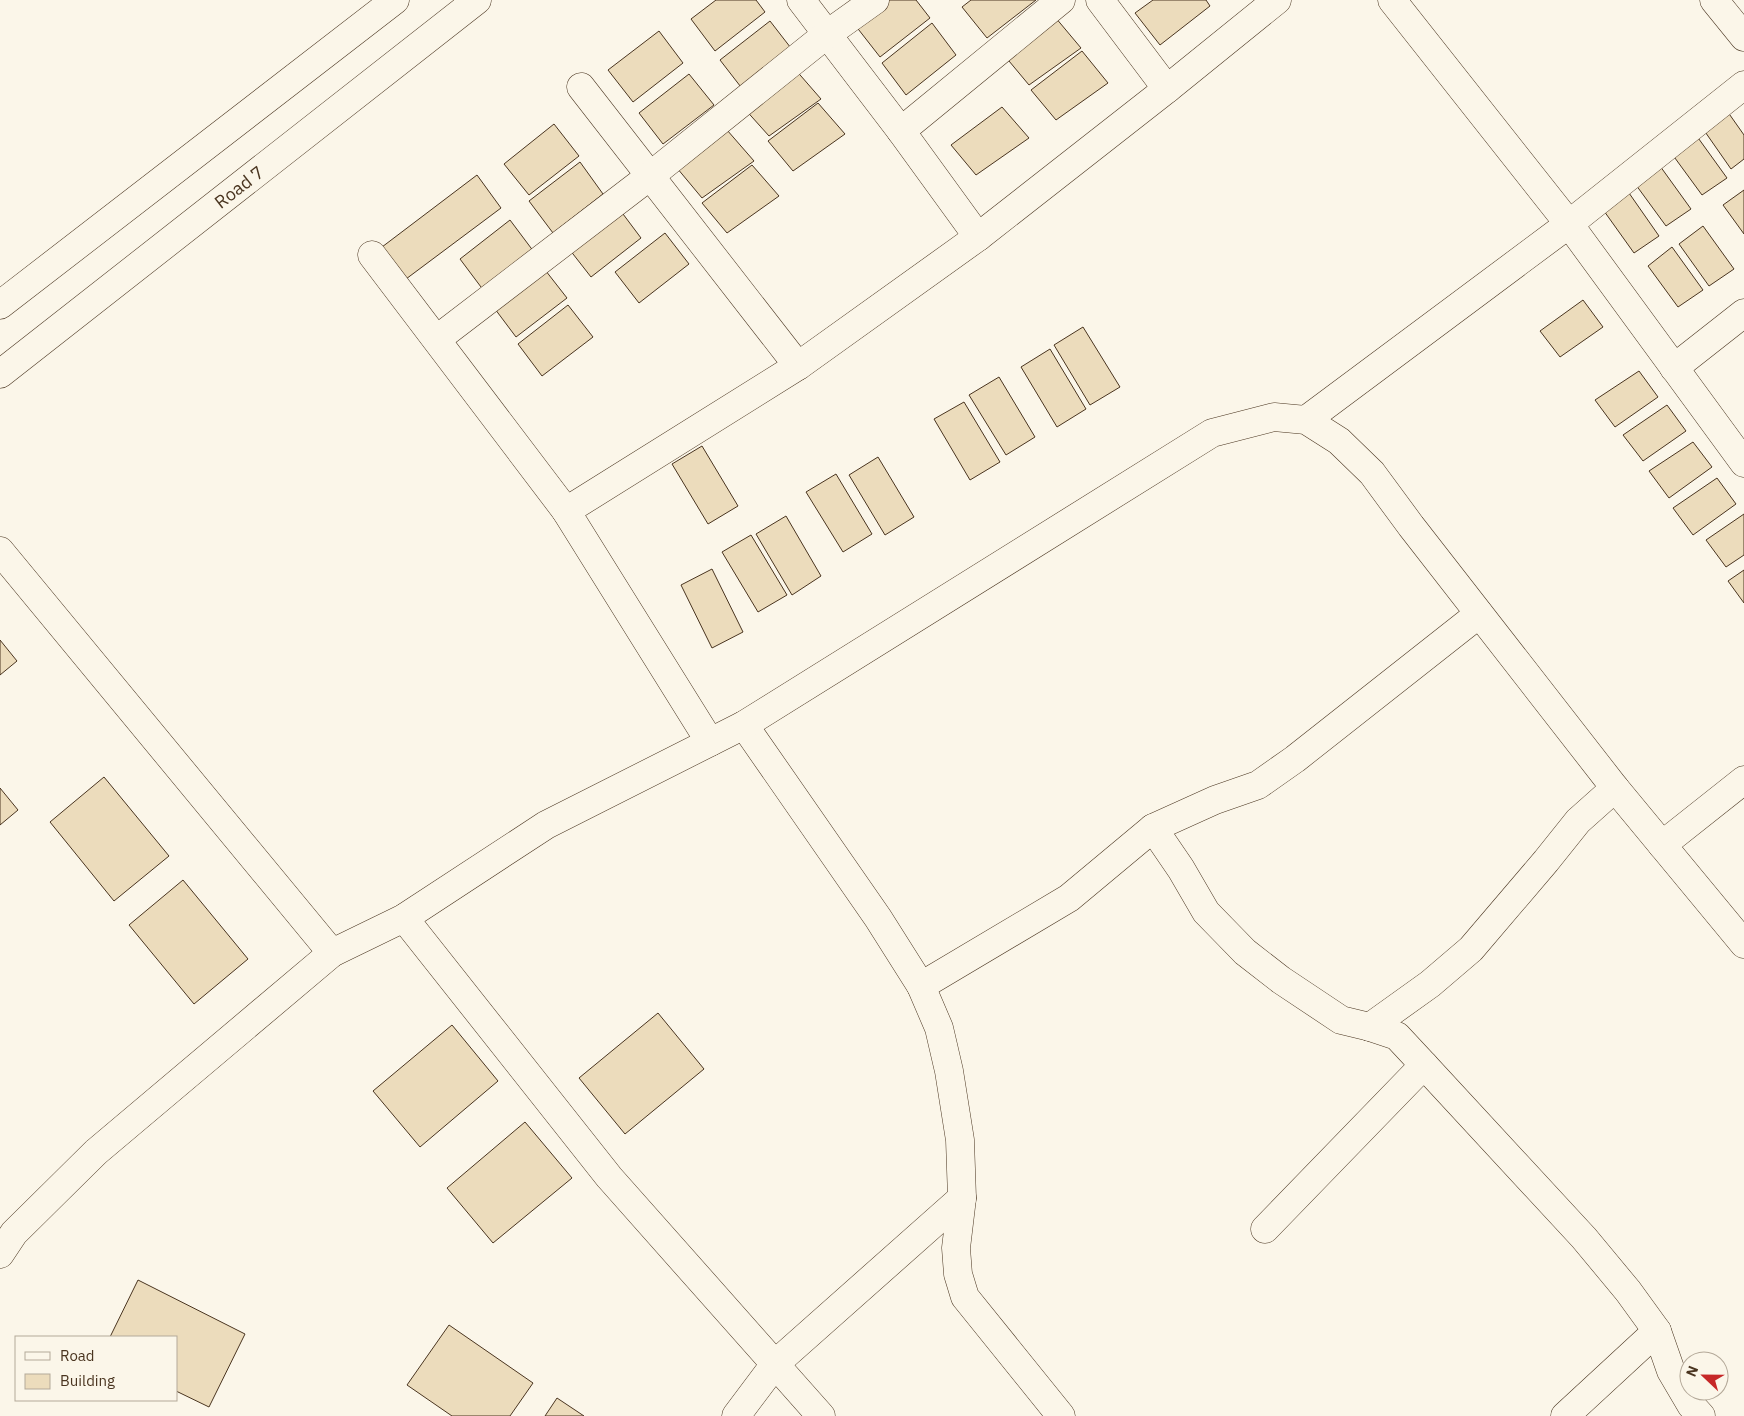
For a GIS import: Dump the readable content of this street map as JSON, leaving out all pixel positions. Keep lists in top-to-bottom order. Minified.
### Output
{"streets":{"street":["Road 7"]},"legend":["Road","Building"],"north":"left"}
